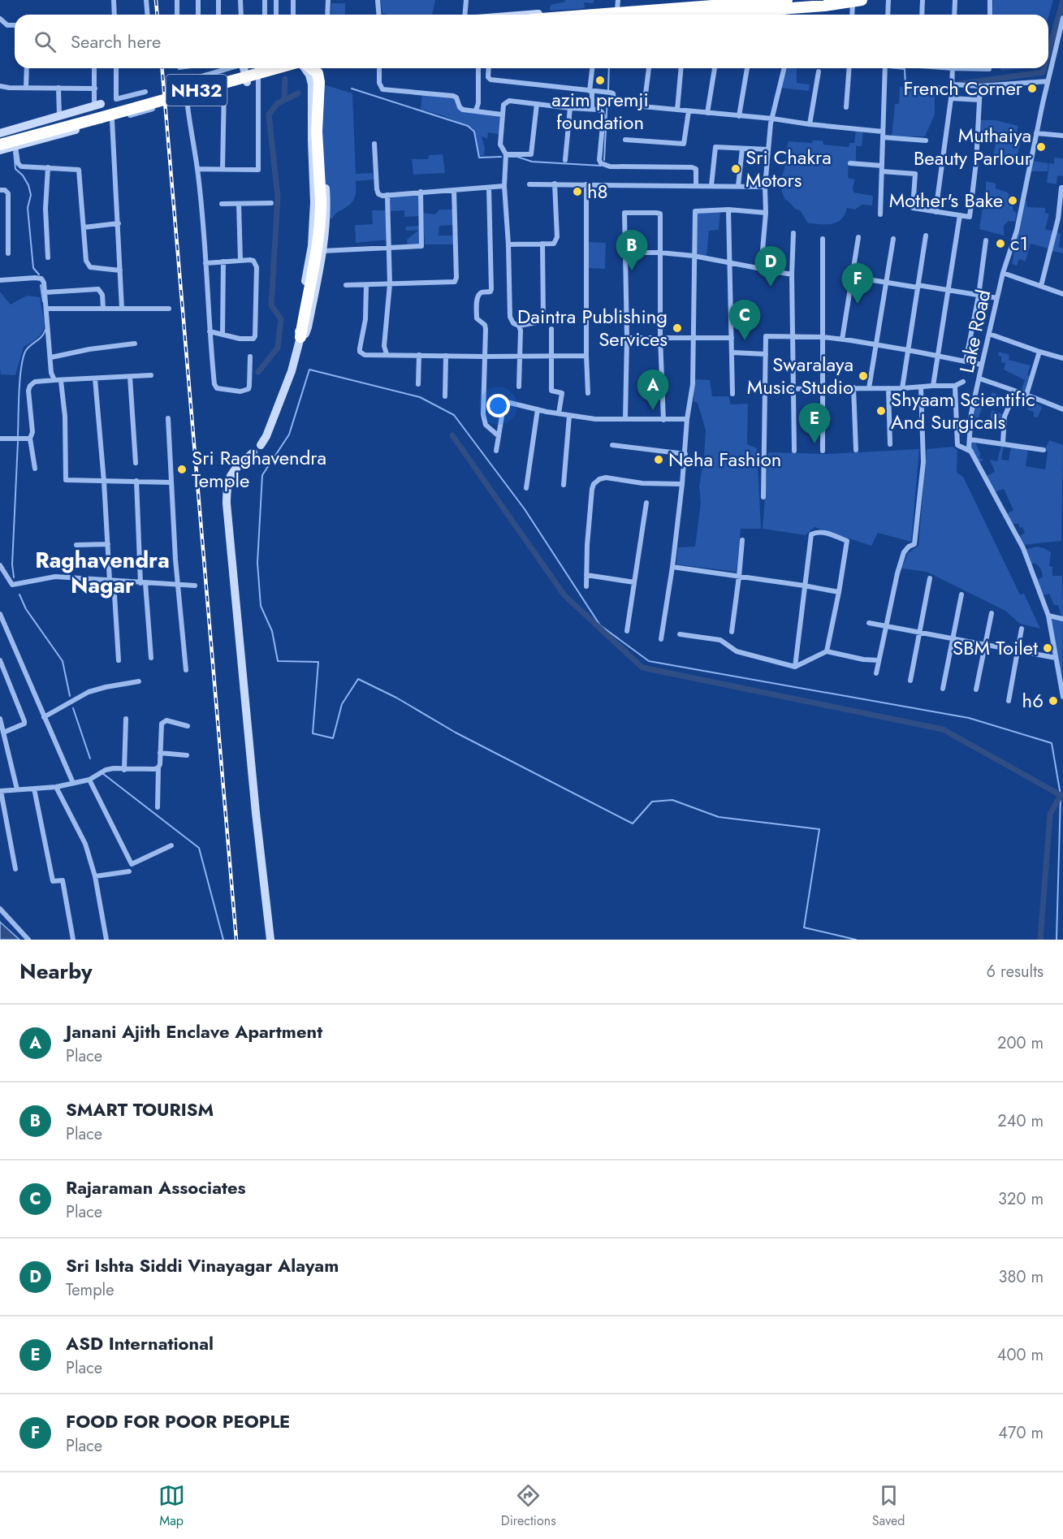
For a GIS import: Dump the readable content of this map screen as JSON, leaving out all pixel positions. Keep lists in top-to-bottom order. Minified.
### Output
{"streets":{"highway":["NH32"],"street":["Lake Road"]},"districts":["Raghavendra Nagar"],"places":["azim premji foundation","French Corner","Muthaiya Beauty Parlour","Sri Chakra Motors","h8","Mother's Bake","c1","Daintra Publishing Services","Swaralaya Music Studio","Shyaam Scientific And Surgicals","Neha Fashion","Sri Raghavendra Temple","SBM Toilet","h6"],"page":{"search":"Search here","pins":["B","D","F","C","A","E"],"heading":["Nearby","6 results"],"list":[{"mark":"A","name":"Janani Ajith Enclave Apartment","note":"Place","value":"200 m"},{"mark":"B","name":"SMART TOURISM","note":"Place","value":"240 m"},{"mark":"C","name":"Rajaraman Associates","note":"Place","value":"320 m"},{"mark":"D","name":"Sri Ishta Siddi Vinayagar Alayam","note":"Temple","value":"380 m"},{"mark":"E","name":"ASD International","note":"Place","value":"400 m"},{"mark":"F","name":"FOOD FOR POOR PEOPLE","note":"Place","value":"470 m"}],"nav":["Map","Directions","Saved"]}}
